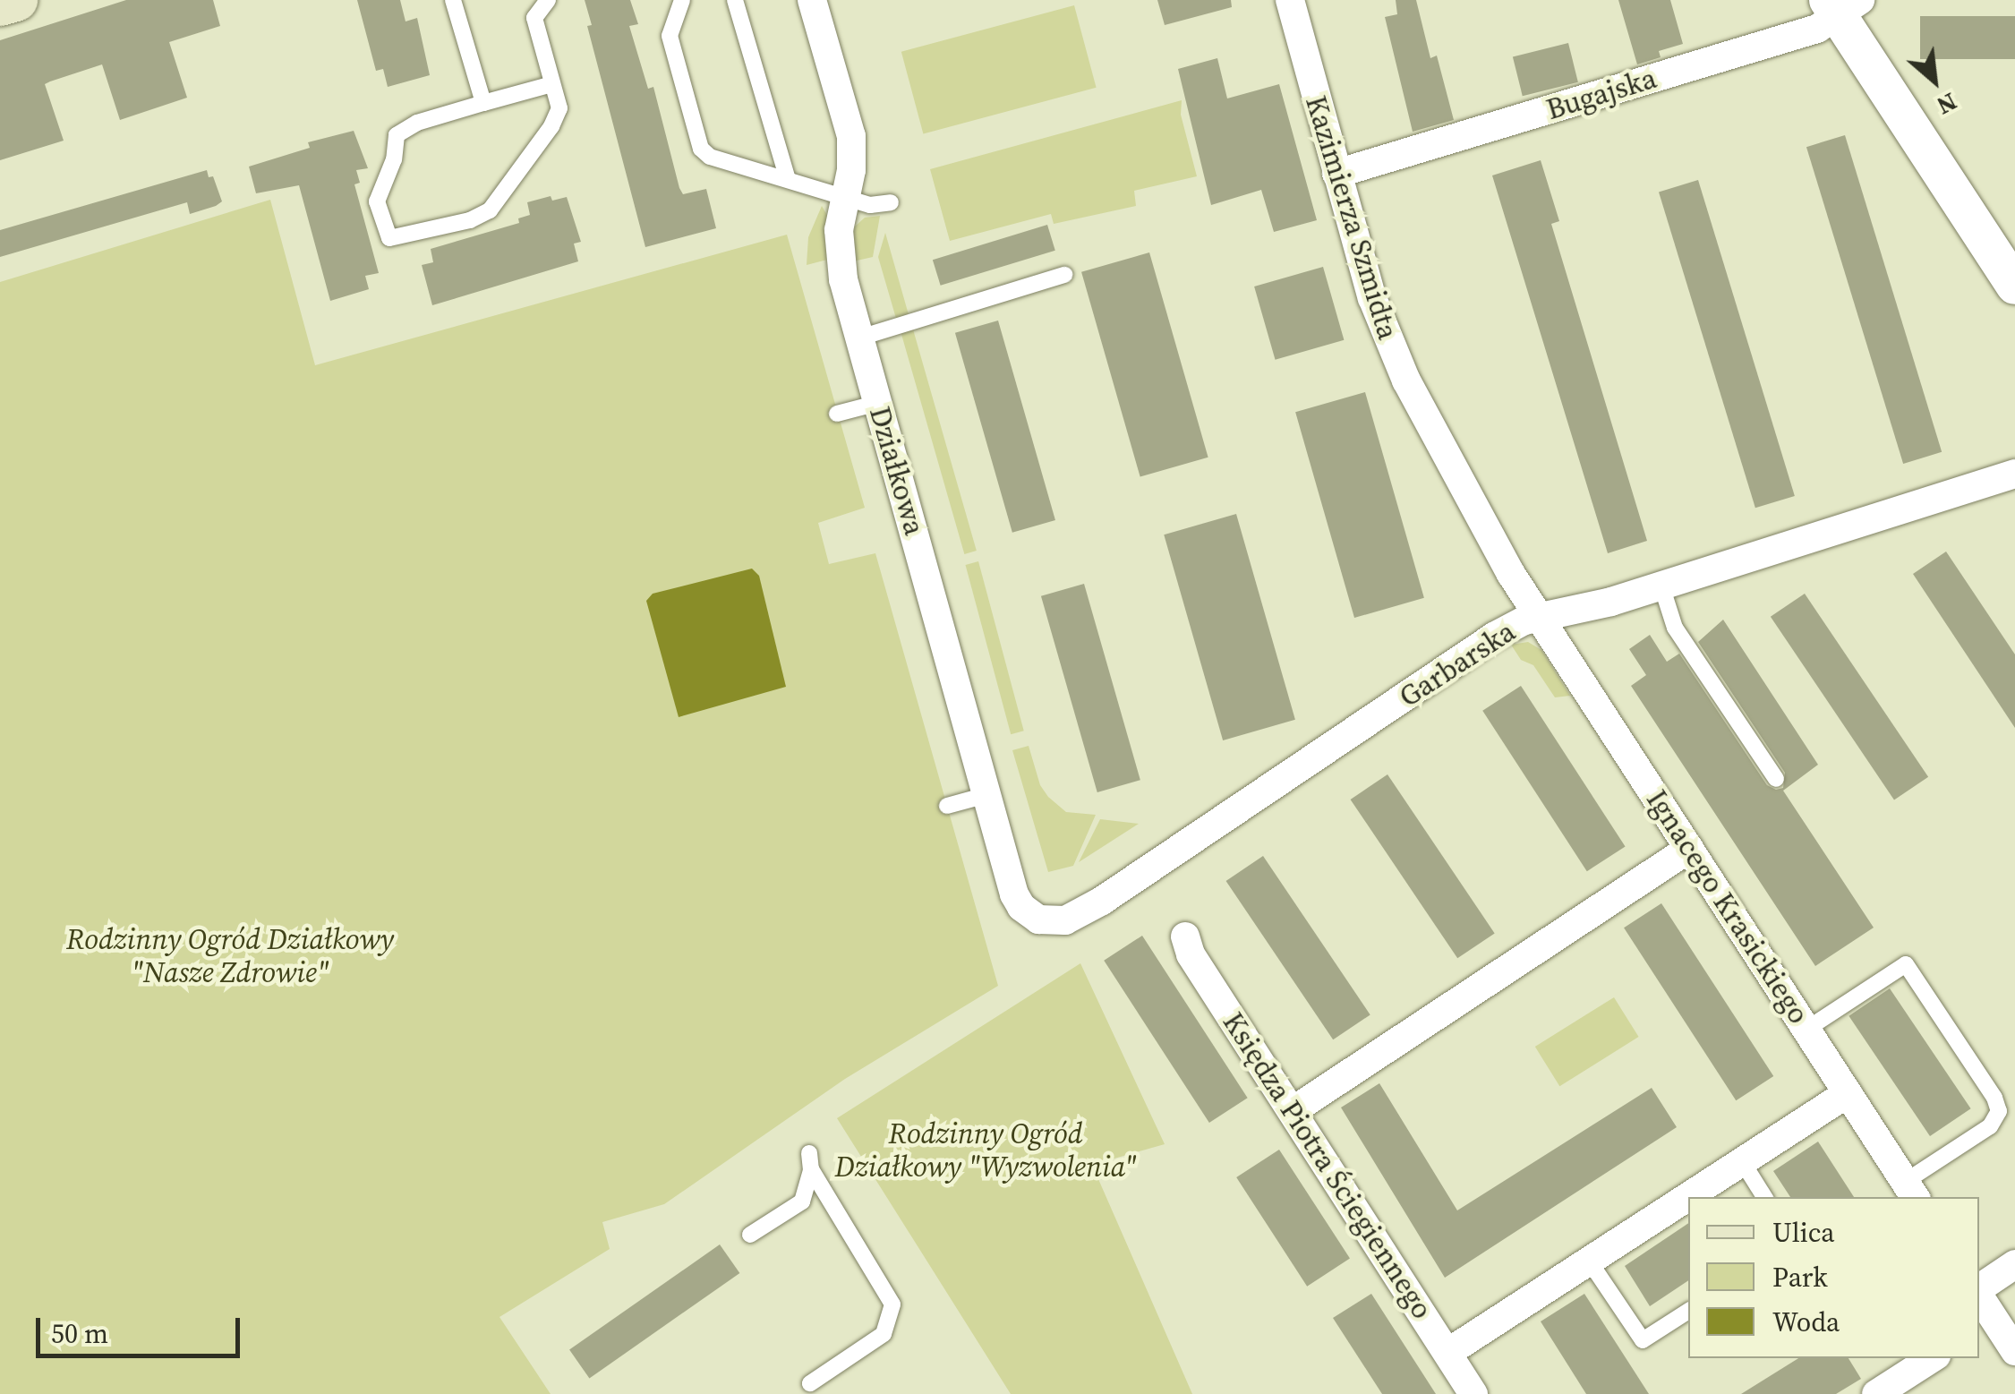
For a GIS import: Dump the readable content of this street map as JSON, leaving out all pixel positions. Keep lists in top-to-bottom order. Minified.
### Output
{"streets":{"street":["Bugajska","Kazimierza Szmidta","Działkowa","Garbarska","Ignacego Krasickiego","Księdza Piotra Ściegiennego"]},"crossings":[["Bugajska","Kazimierza Szmidta"],["Kazimierza Szmidta","Garbarska"],["Kazimierza Szmidta","Ignacego Krasickiego"],["Działkowa","Garbarska"],["Garbarska","Ignacego Krasickiego"]],"parks":["Rodzinny Ogród Działkowy \"Nasze Zdrowie\"","Rodzinny Ogród Działkowy \"Wyzwolenia\""],"legend":["Ulica","Park","Woda"],"scale_bar":"50 m","north":"bottom right"}
